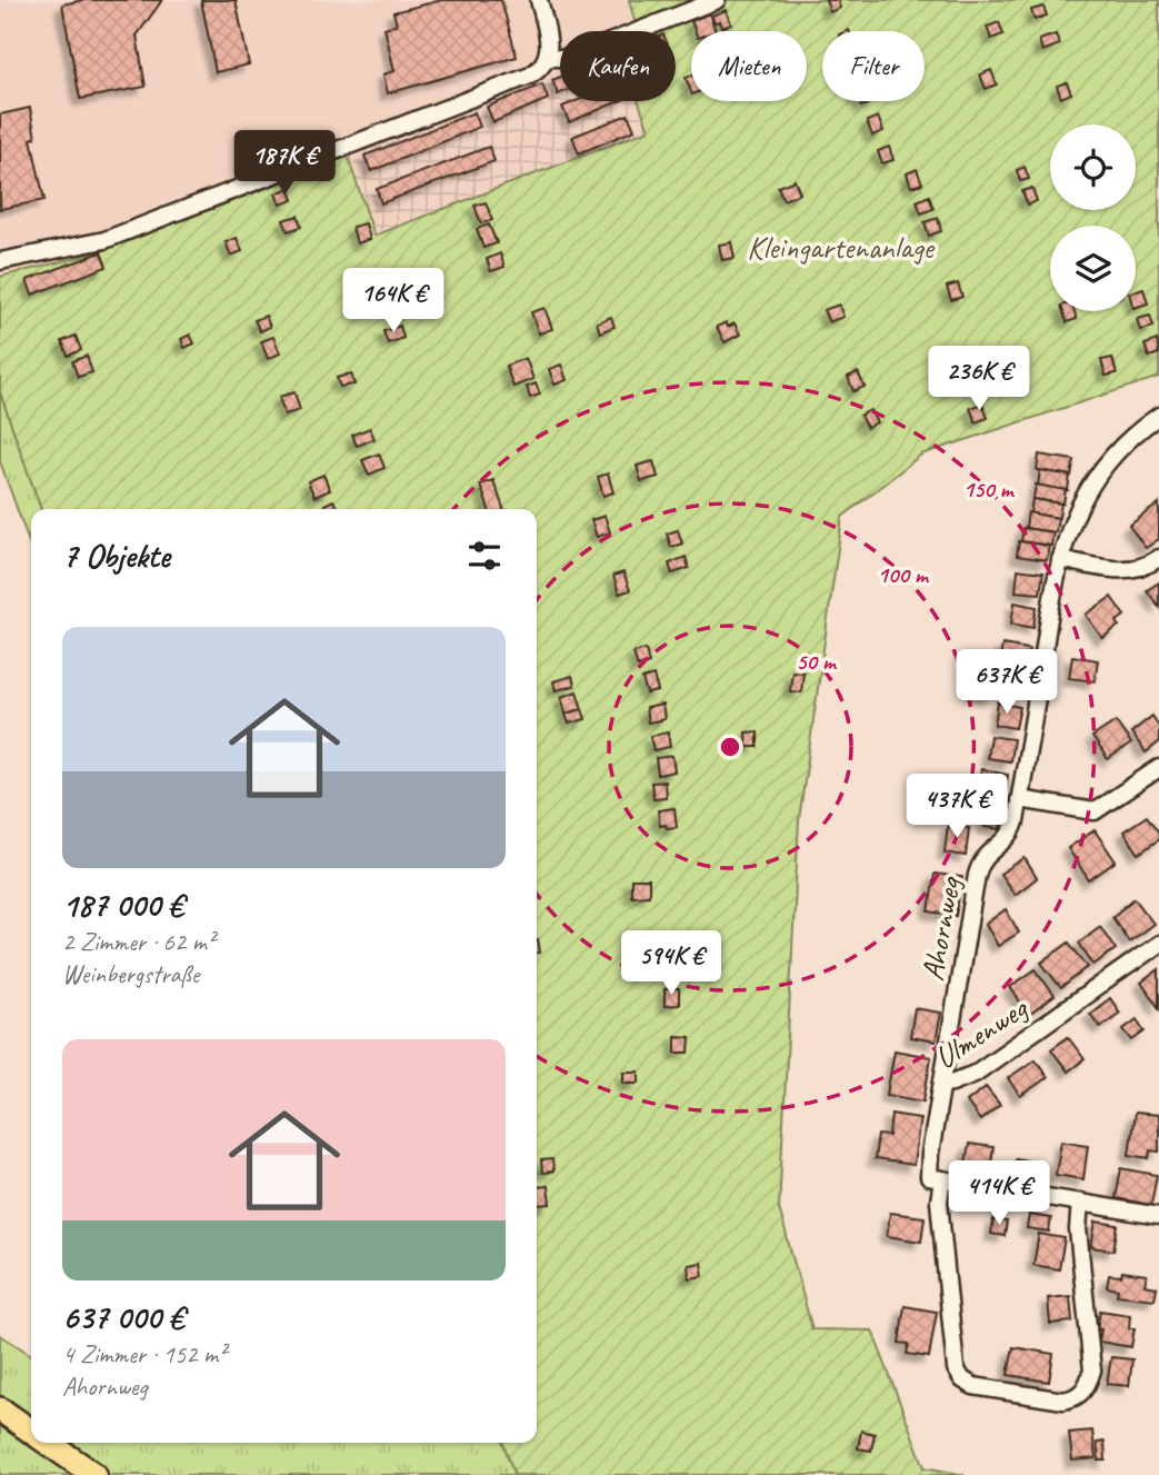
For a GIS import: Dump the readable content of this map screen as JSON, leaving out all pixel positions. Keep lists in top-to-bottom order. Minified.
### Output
{"streets":{"street":["Ahornweg","Ulmenweg"]},"crossings":[["Ahornweg","Ulmenweg"]],"parks":["Kleingartenanlage"],"page":{"chip":["Kaufen","Mieten","Filter"],"price":["187K €","164K €","236K €","637K €","437K €","594K €","414K €"],"heading":"7 Objekte","list":[{"name":"187 000 €","note":"2 Zimmer · 62 m² · Weinbergstraße"},{"name":"637 000 €","note":"4 Zimmer · 152 m² · Ahornweg"}]},"rings":["150 m","100 m","50 m"]}
